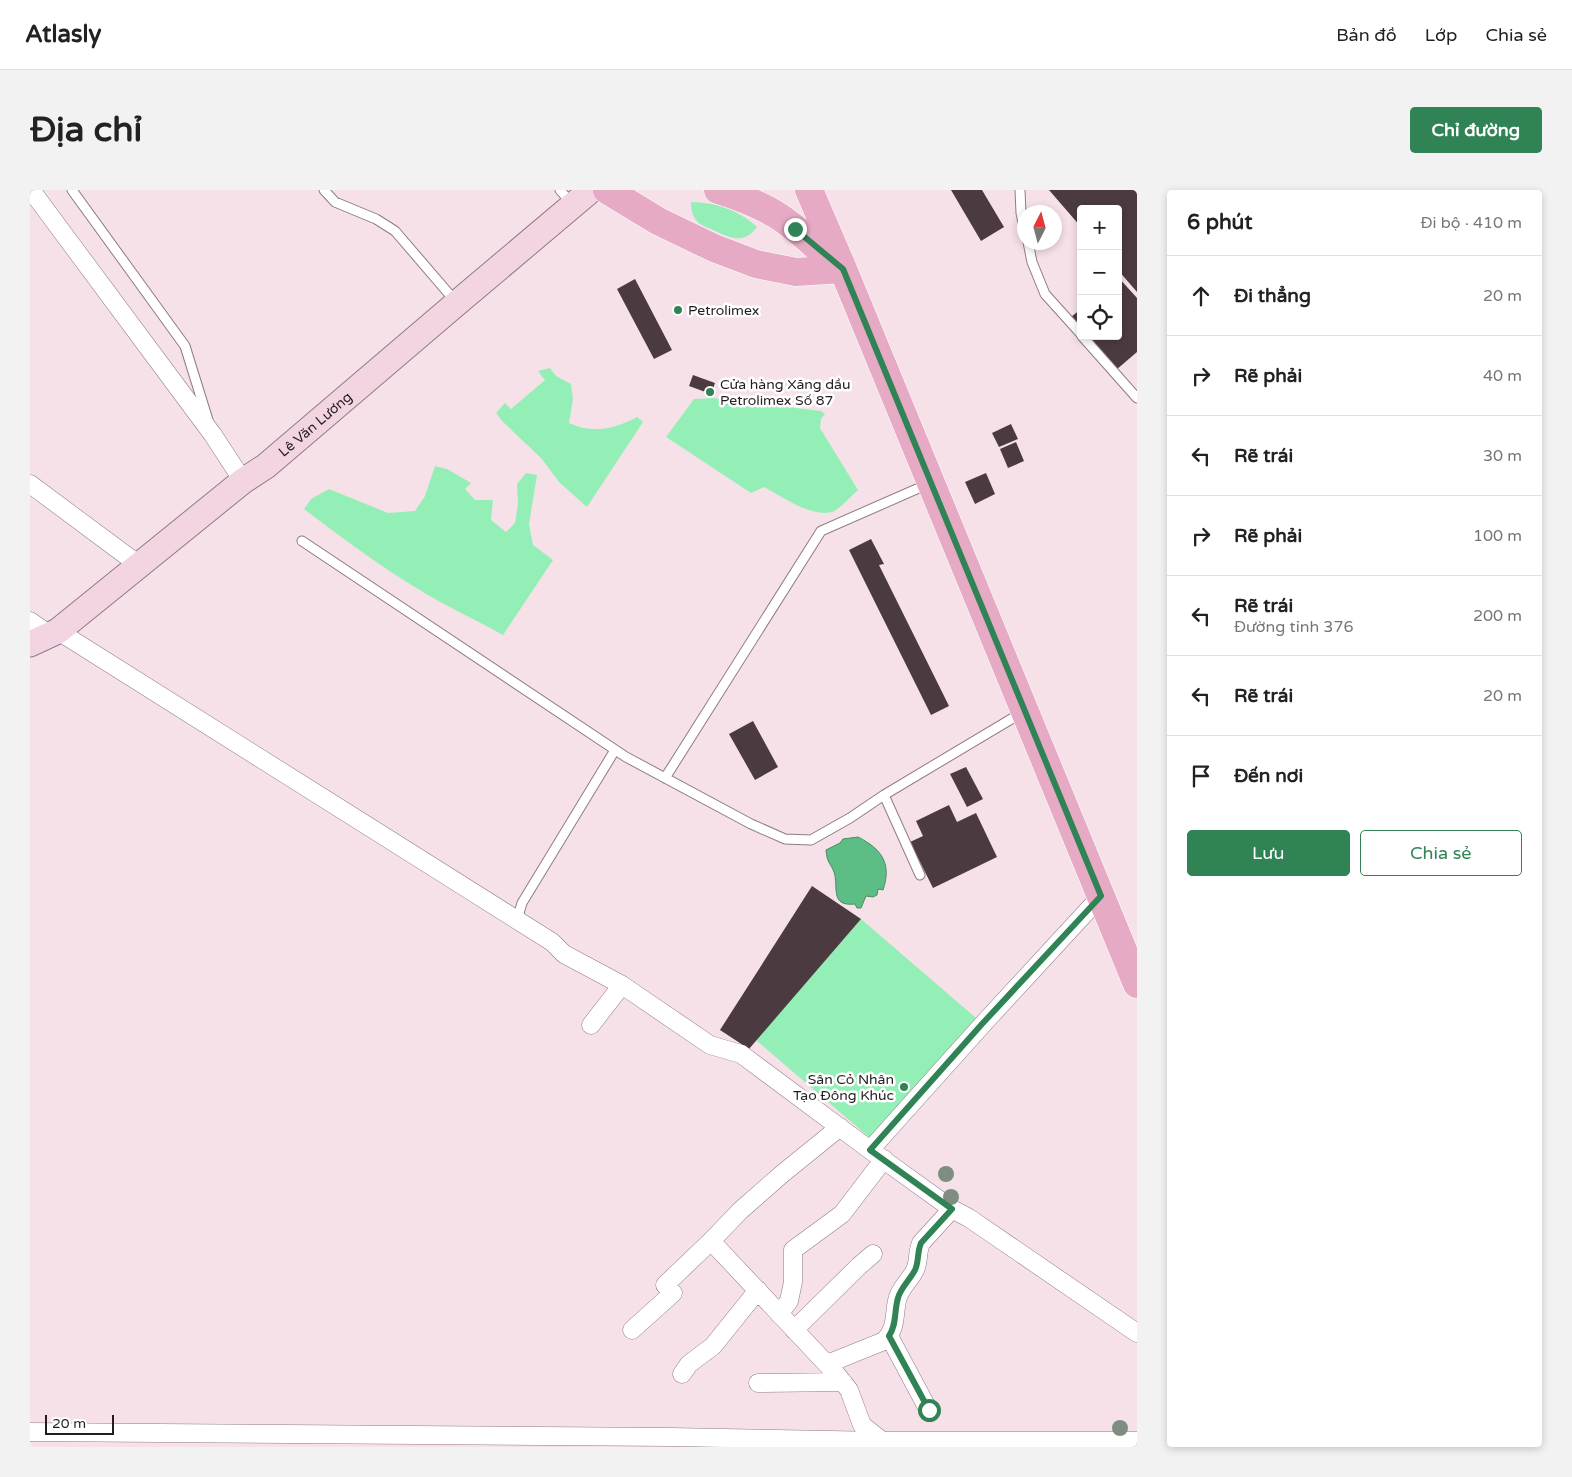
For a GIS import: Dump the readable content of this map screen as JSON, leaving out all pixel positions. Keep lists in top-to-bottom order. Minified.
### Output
{"streets":{"main road":["Lê Văn Lương"]},"places":["Petrolimex","Cửa hàng Xăng dầu Petrolimex Số 87","Sân Cỏ Nhân Tạo Đông Khúc"],"scale_bar":"20 m","north":"top","page":{"header":"Atlasly","nav":["Bản đồ","Lớp","Chia sẻ"],"buttons":["Chỉ đường",["Lưu","Chia sẻ"]],"title":"Địa chỉ","heading":["6 phút","Đi bộ · 410 m"],"map_buttons":["+","−"],"list":[["Đi thẳng","20 m"],["Rẽ phải","40 m"],["Rẽ trái","30 m"],["Rẽ phải","100 m"],["Rẽ trái","Đường tỉnh 376","200 m"],["Rẽ trái","20 m"],"Đến nơi"],"scale":"20 m"}}
